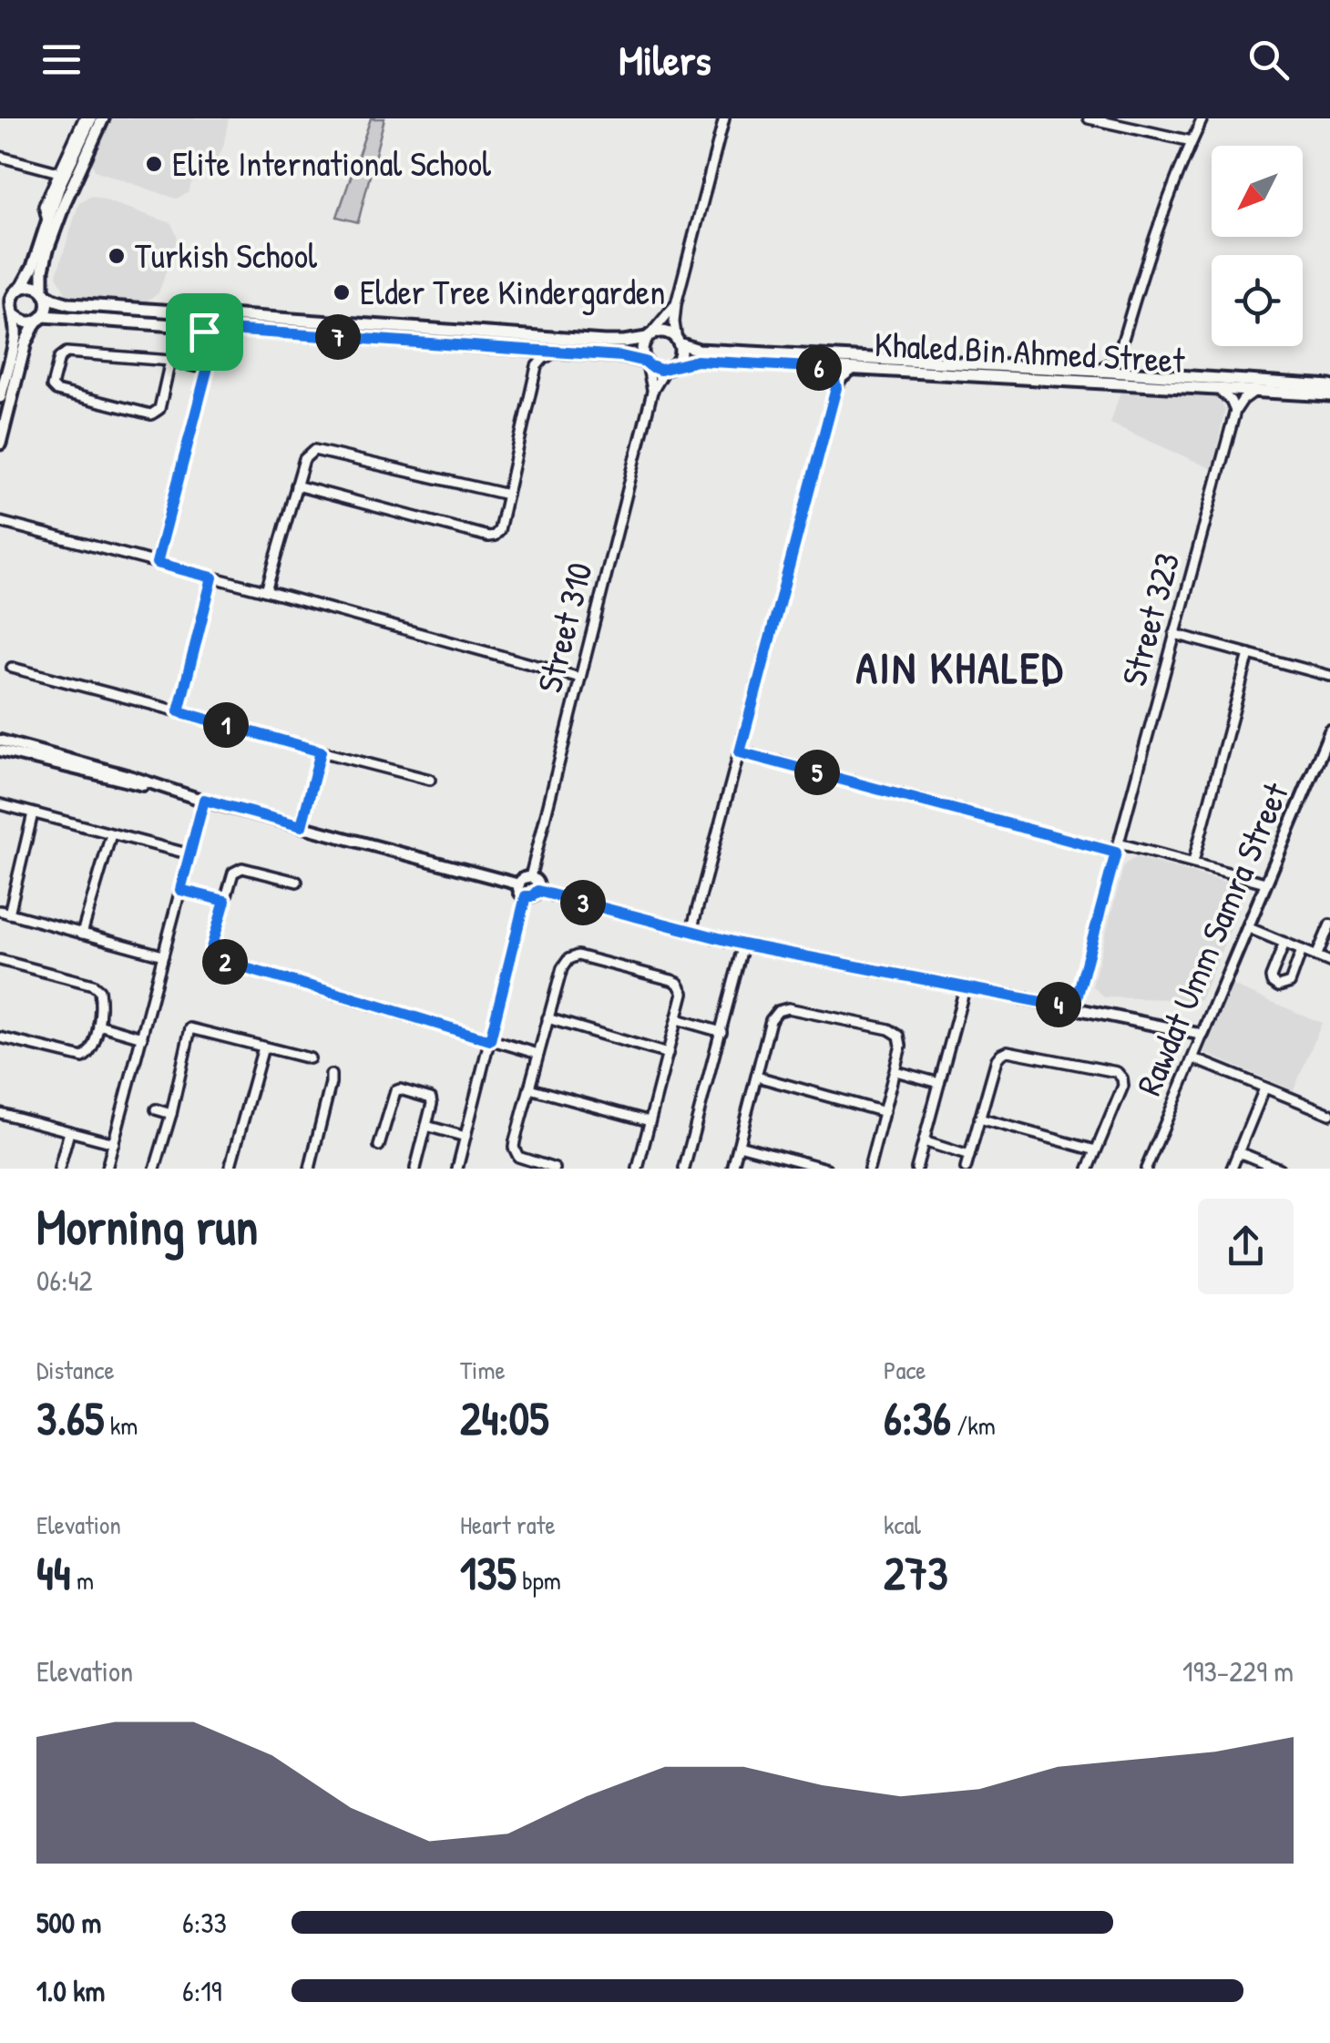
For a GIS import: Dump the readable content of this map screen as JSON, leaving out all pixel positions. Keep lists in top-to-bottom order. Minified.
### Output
{"streets":{"main road":["Khaled Bin Ahmed Street"],"street":["Street 323","Street 310","Rawdat Umm Samra Street"]},"crossings":[["Khaled Bin Ahmed Street","Street 323"],["Khaled Bin Ahmed Street","Street 310"]],"districts":["AIN KHALED"],"places":["Elite International School","Turkish School","Elder Tree Kindergarden"],"north":"bottom left","page":{"header":"Milers","pins":["7","6","1","5","3","2","4"],"heading":["Morning run","06:42"],"stats":[["Distance","3.65 km"],["Time","24:05"],["Pace","6:36 /km"],["Elevation","44 m"],["Heart rate","135 bpm"],["kcal","273"]],"chart":["Elevation","193–229 m"],"list":[{"name":"500 m","note":"6:33"},{"name":"1.0 km","note":"6:19"}]}}
